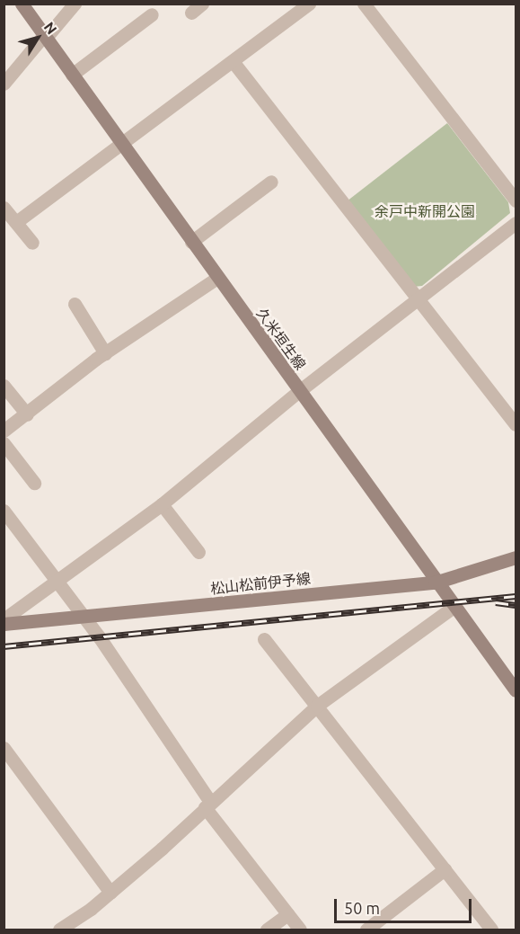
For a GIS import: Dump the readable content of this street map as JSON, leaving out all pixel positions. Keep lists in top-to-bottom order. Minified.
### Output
{"streets":{"main road":["久米垣生線","松山松前伊予線"]},"crossings":[["久米垣生線","松山松前伊予線"]],"parks":["余戸中新開公園"],"scale_bar":"50 m","north":"top right"}
